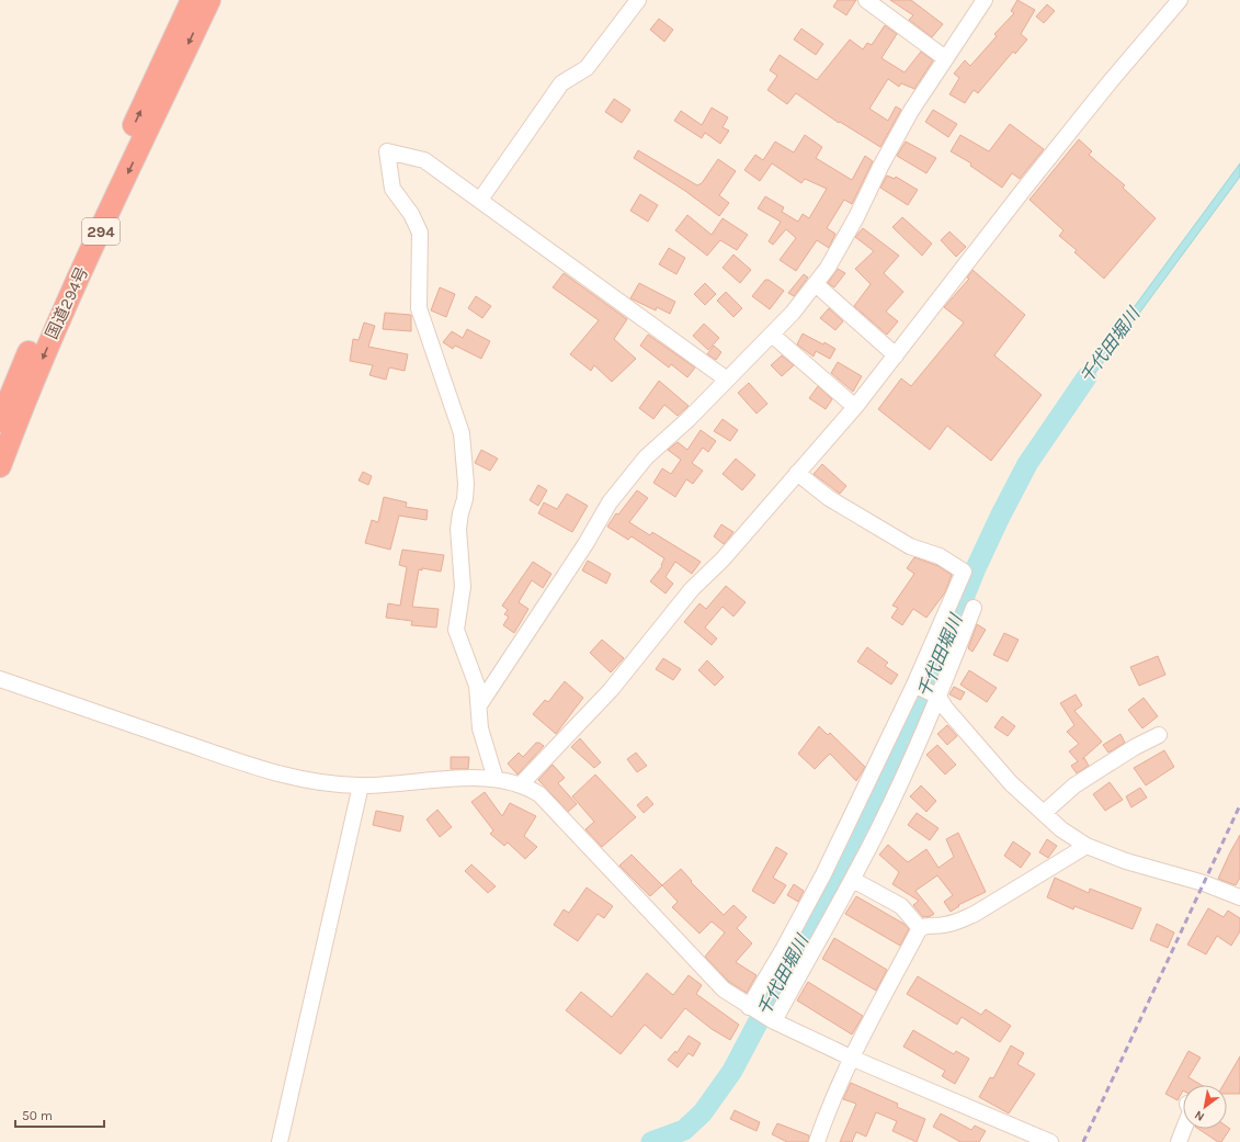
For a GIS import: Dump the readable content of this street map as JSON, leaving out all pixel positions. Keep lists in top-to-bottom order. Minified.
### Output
{"streets":{"highway":["294","国道294号"]},"water":["千代田堀川"],"scale_bar":"50 m","north":"bottom left"}
